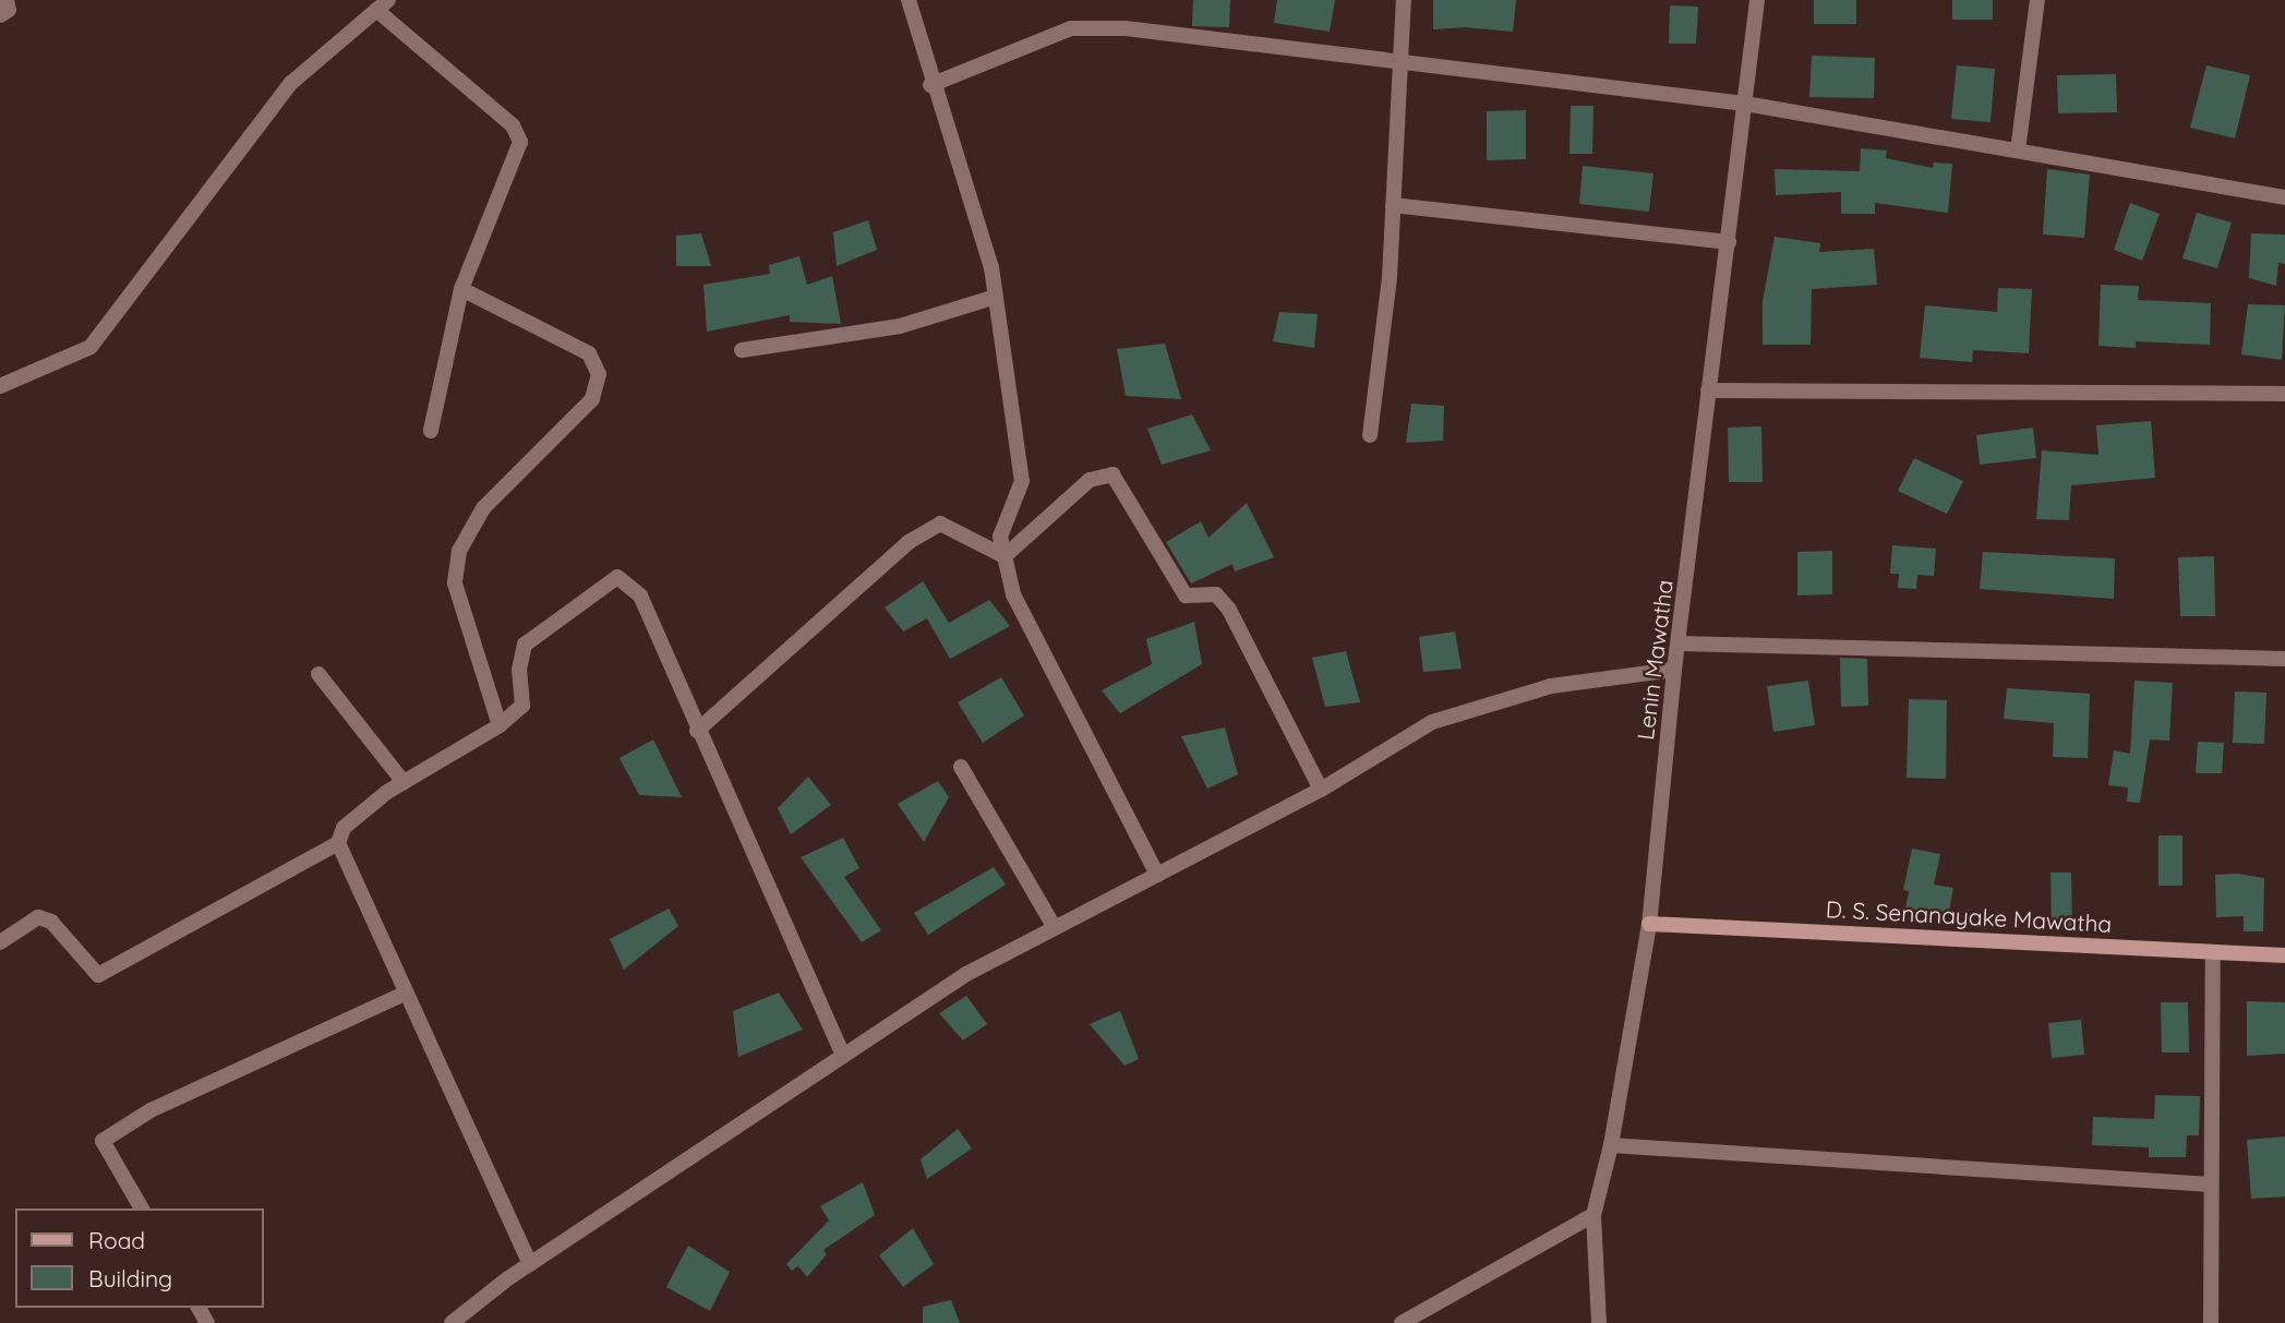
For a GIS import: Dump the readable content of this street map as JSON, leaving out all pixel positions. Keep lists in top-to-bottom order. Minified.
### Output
{"streets":{"main road":["D. S. Senanayake Mawatha"],"street":["Lenin Mawatha"]},"crossings":[["Lenin Mawatha","D. S. Senanayake Mawatha"]],"legend":["Road","Building"]}
